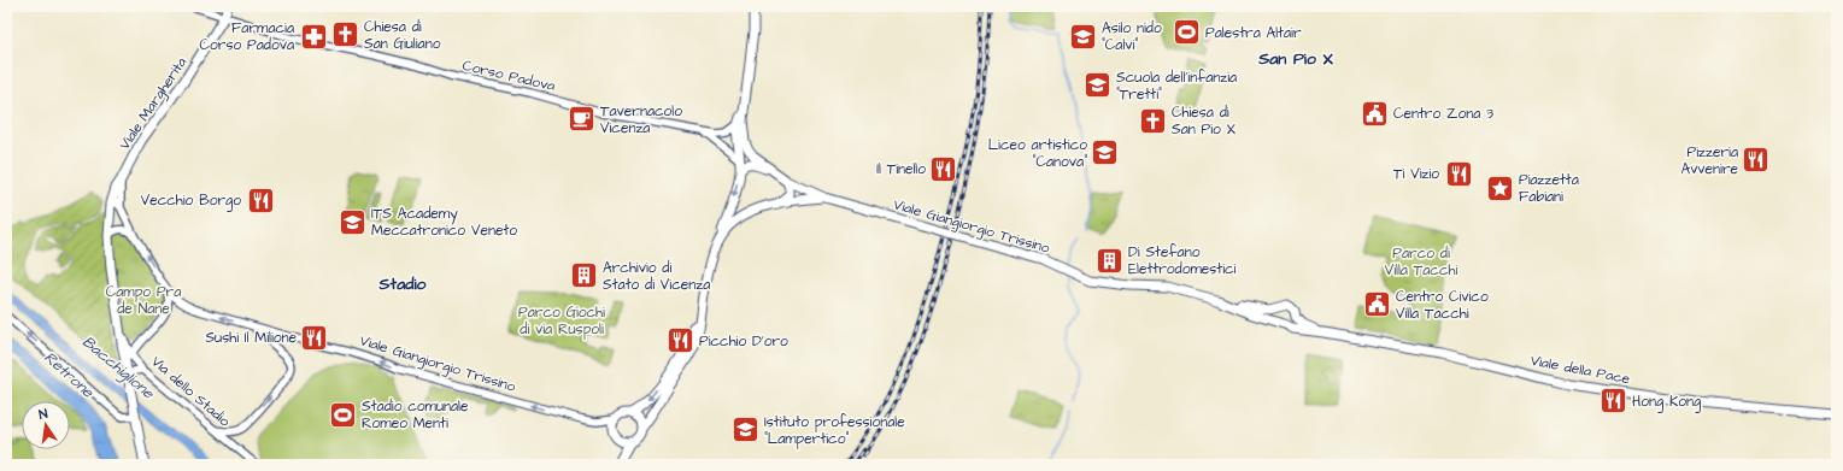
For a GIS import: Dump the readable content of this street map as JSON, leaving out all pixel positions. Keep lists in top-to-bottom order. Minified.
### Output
{"streets":{"main road":["Viale Margherita","Viale Giangiorgio Trissino","Viale della Pace"],"street":["Corso Padova","Via dello Stadio"]},"crossings":[["Corso Padova","Viale Margherita"],["Viale Margherita","Via dello Stadio"],["Viale Giangiorgio Trissino","Viale della Pace"],["Viale Giangiorgio Trissino","Via dello Stadio"]],"districts":["San Pio X","Stadio"],"water":["Bacchiglione","Retrone"],"parks":["Parco di Villa Tacchi","Campo Pra de Nane","Parco Giochi di via Ruspoli"],"places":{"sports":["Palestra Altair","Stadio comunale Romeo Menti"],"church":["Chiesa di San Giuliano","Chiesa di San Pio X"],"pharmacy":["Farmacia Corso Padova"],"school or university":["Asilo nido \"Calvi\"","Scuola dell'infanzia \"Tretti\"","Liceo artistico \"Canova\"","ITS Academy Meccatronico Veneto","Istituto professionale \"Lampertico\""],"public building":["Centro Zona 3","Centro Civico Villa Tacchi"],"cafe":["Tavernacolo Vicenza"],"restaurant":["Pizzeria Avvenire","Il Tinello","Ti Vizio","Vecchio Borgo","Sushi Il Milione","Picchio D'oro","Hong Kong"],"place":["Piazzetta Fabiani"],"building":["Di Stefano Elettrodomestici","Archivio di Stato di Vicenza"]},"north":"top"}
